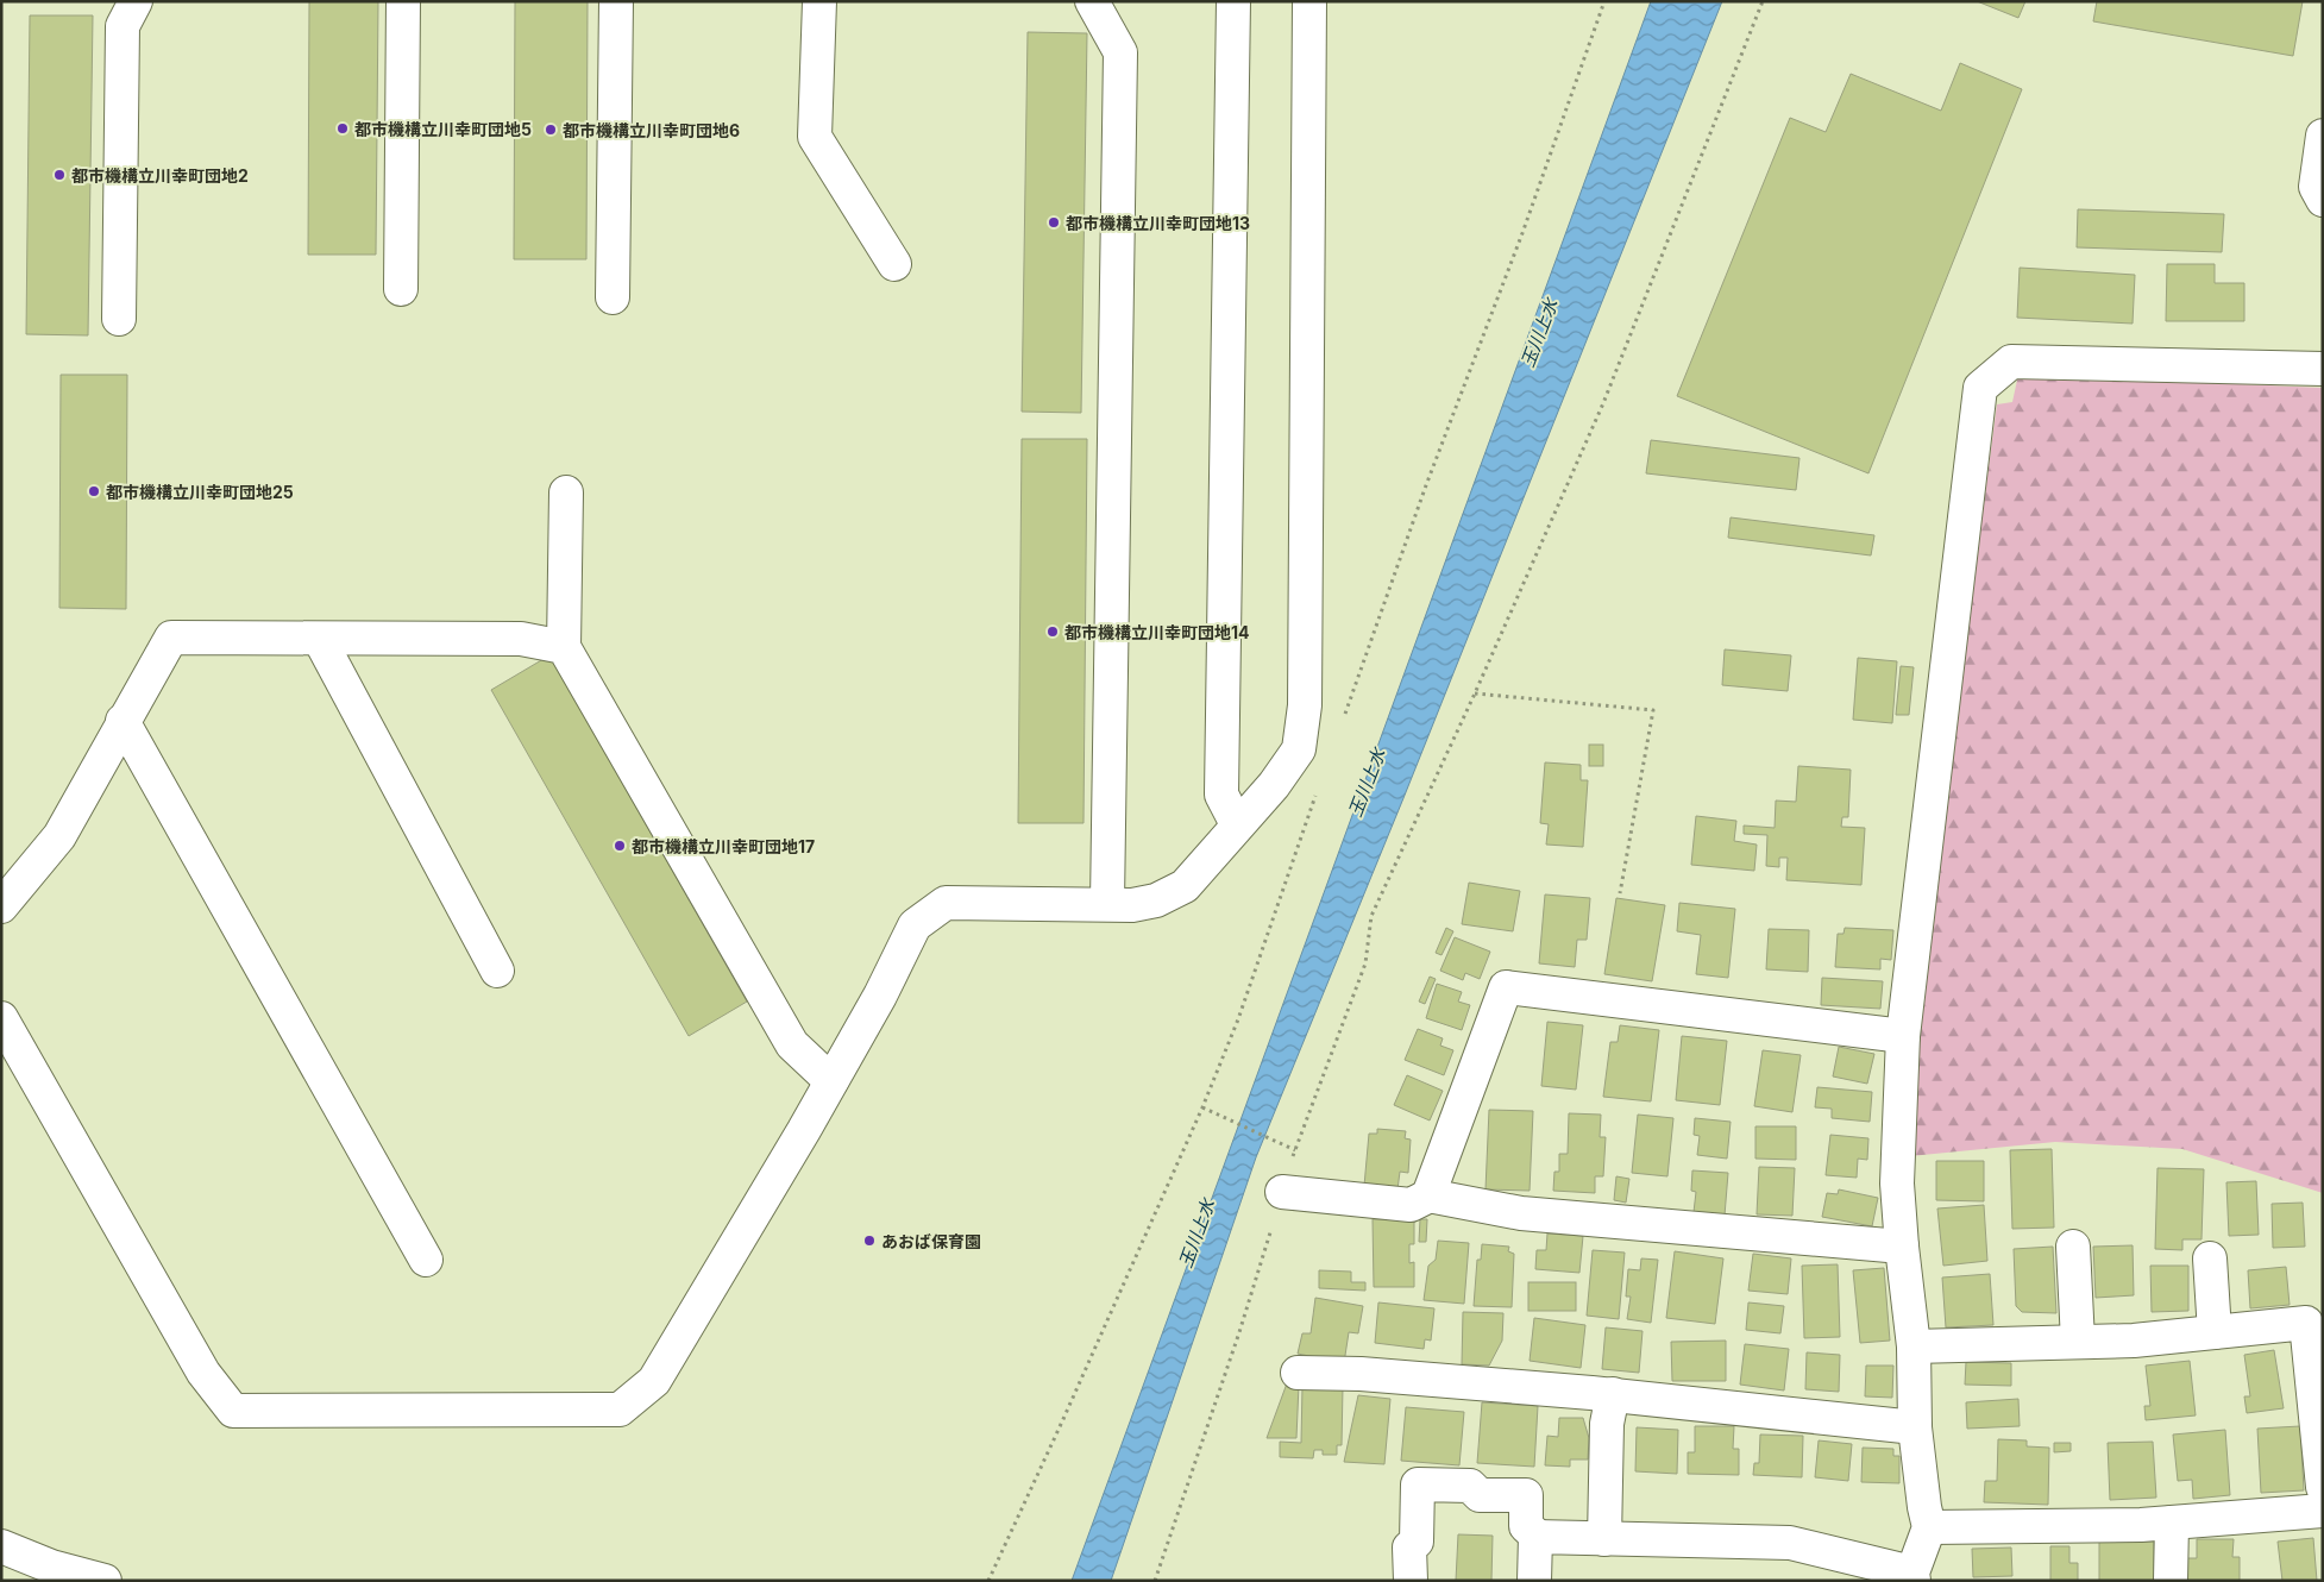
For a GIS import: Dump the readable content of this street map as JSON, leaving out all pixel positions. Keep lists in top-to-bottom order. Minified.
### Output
{"water":["玉川上水"],"places":["都市機構立川幸町団地5","都市機構立川幸町団地6","都市機構立川幸町団地2","都市機構立川幸町団地13","都市機構立川幸町団地25","都市機構立川幸町団地14","都市機構立川幸町団地17","あおば保育園"]}
